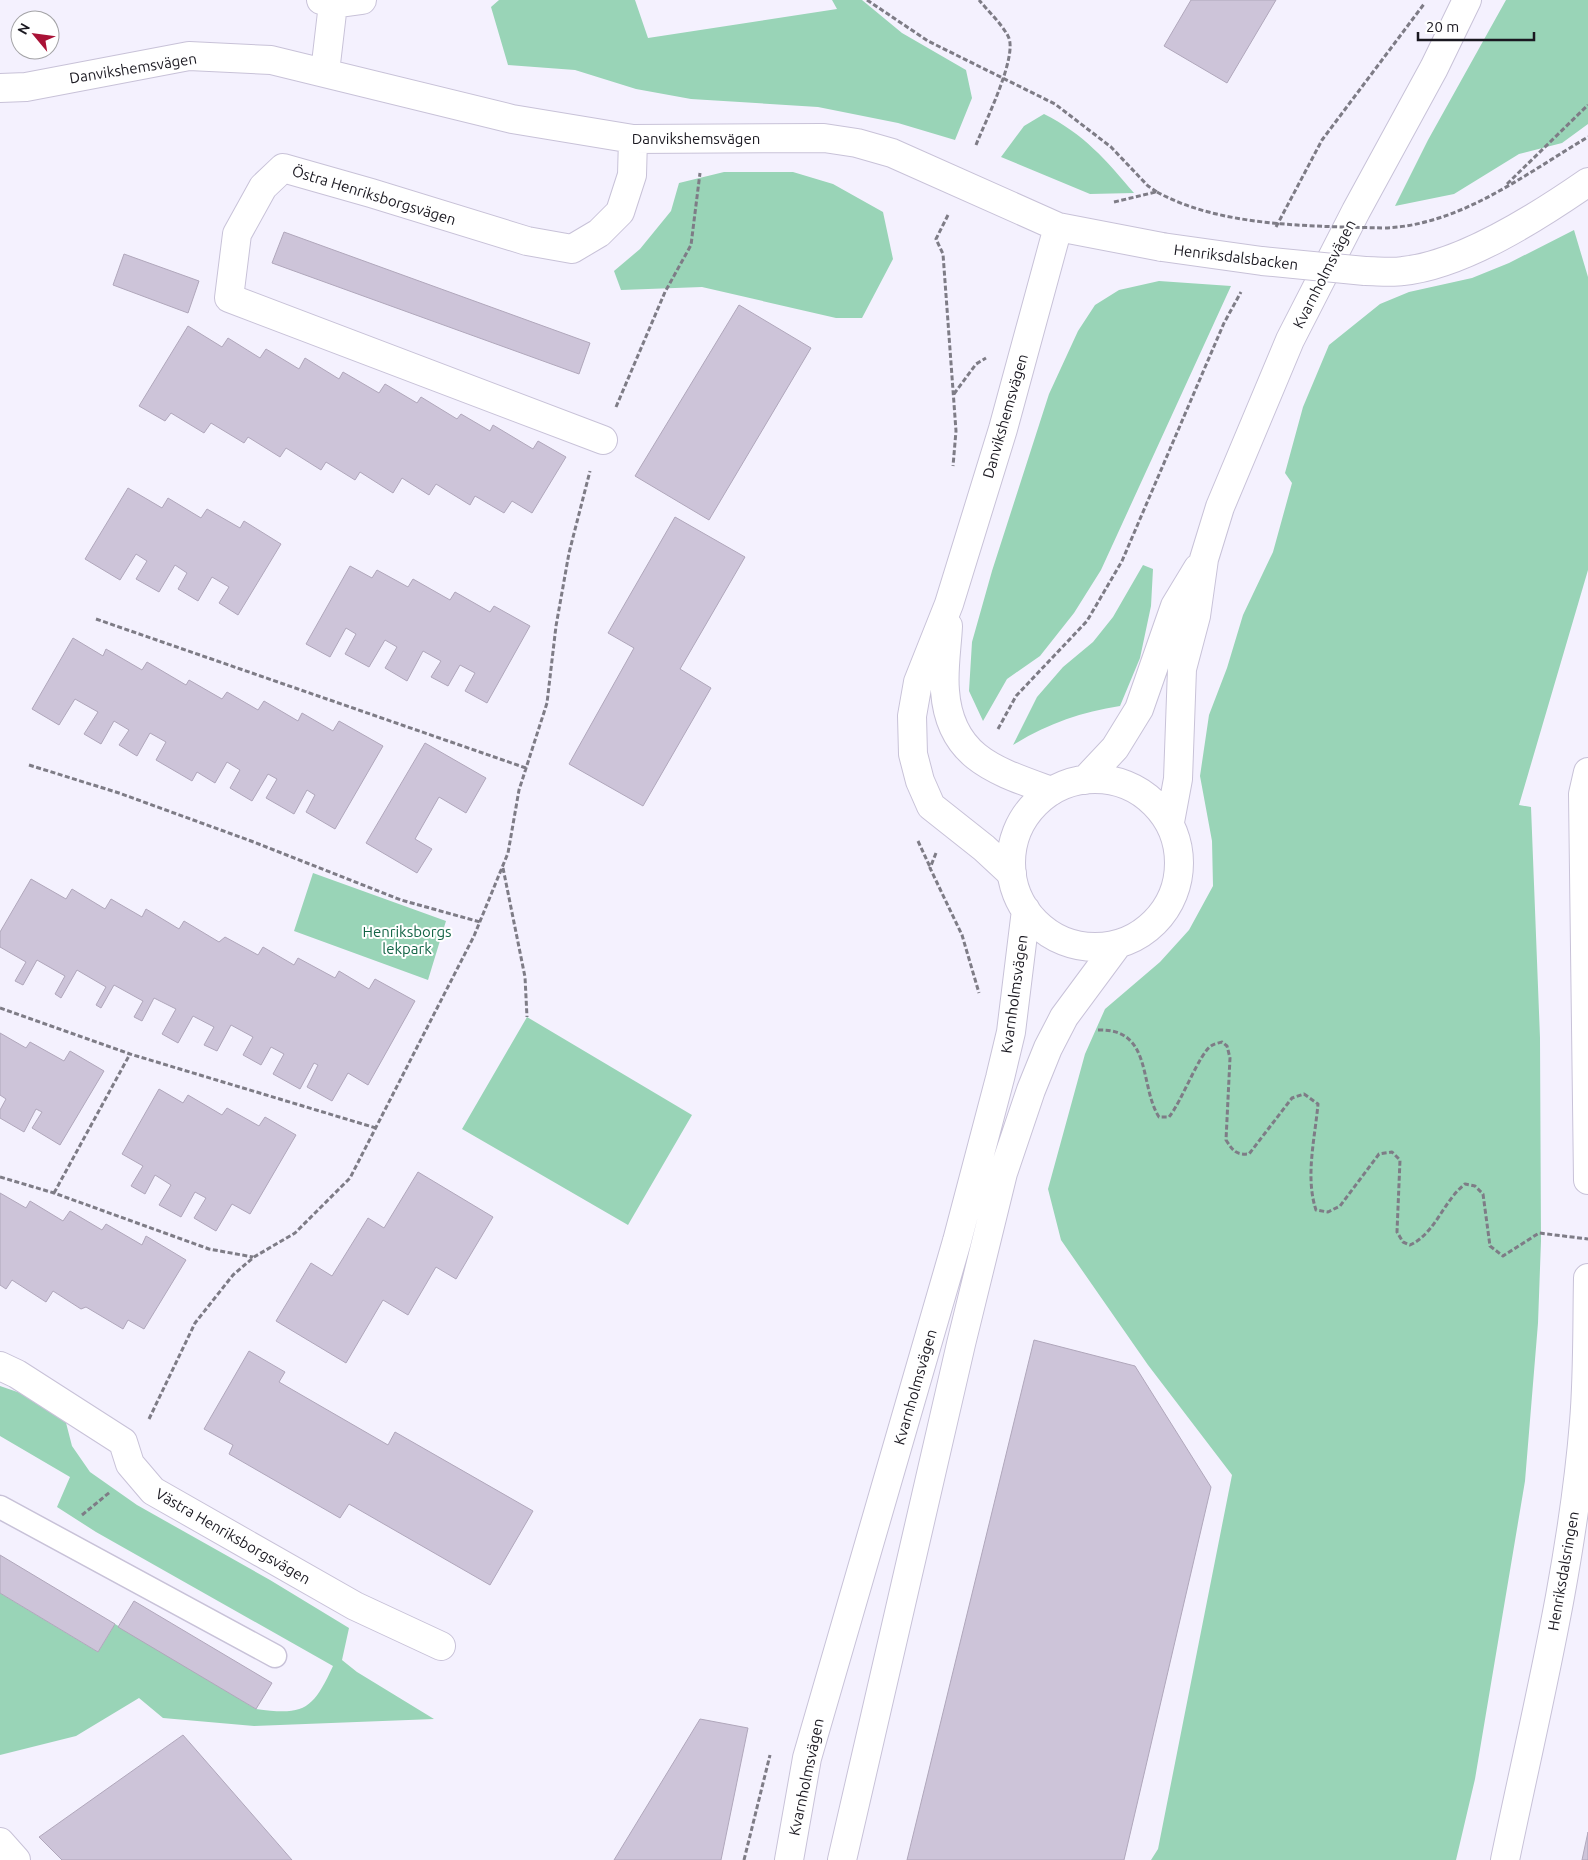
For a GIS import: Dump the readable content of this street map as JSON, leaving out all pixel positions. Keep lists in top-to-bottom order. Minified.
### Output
{"streets":{"street":["Danvikshemsvägen","Östra Henriksborgsvägen","Henriksdalsbacken","Kvarnholmsvägen","Västra Henriksborgsvägen","Henriksdalsringen"]},"crossings":[["Danvikshemsvägen","Östra Henriksborgsvägen"],["Danvikshemsvägen","Henriksdalsbacken"],["Danvikshemsvägen","Kvarnholmsvägen"]],"parks":["Henriksborgs lekpark"],"scale_bar":"20 m","north":"top left"}
